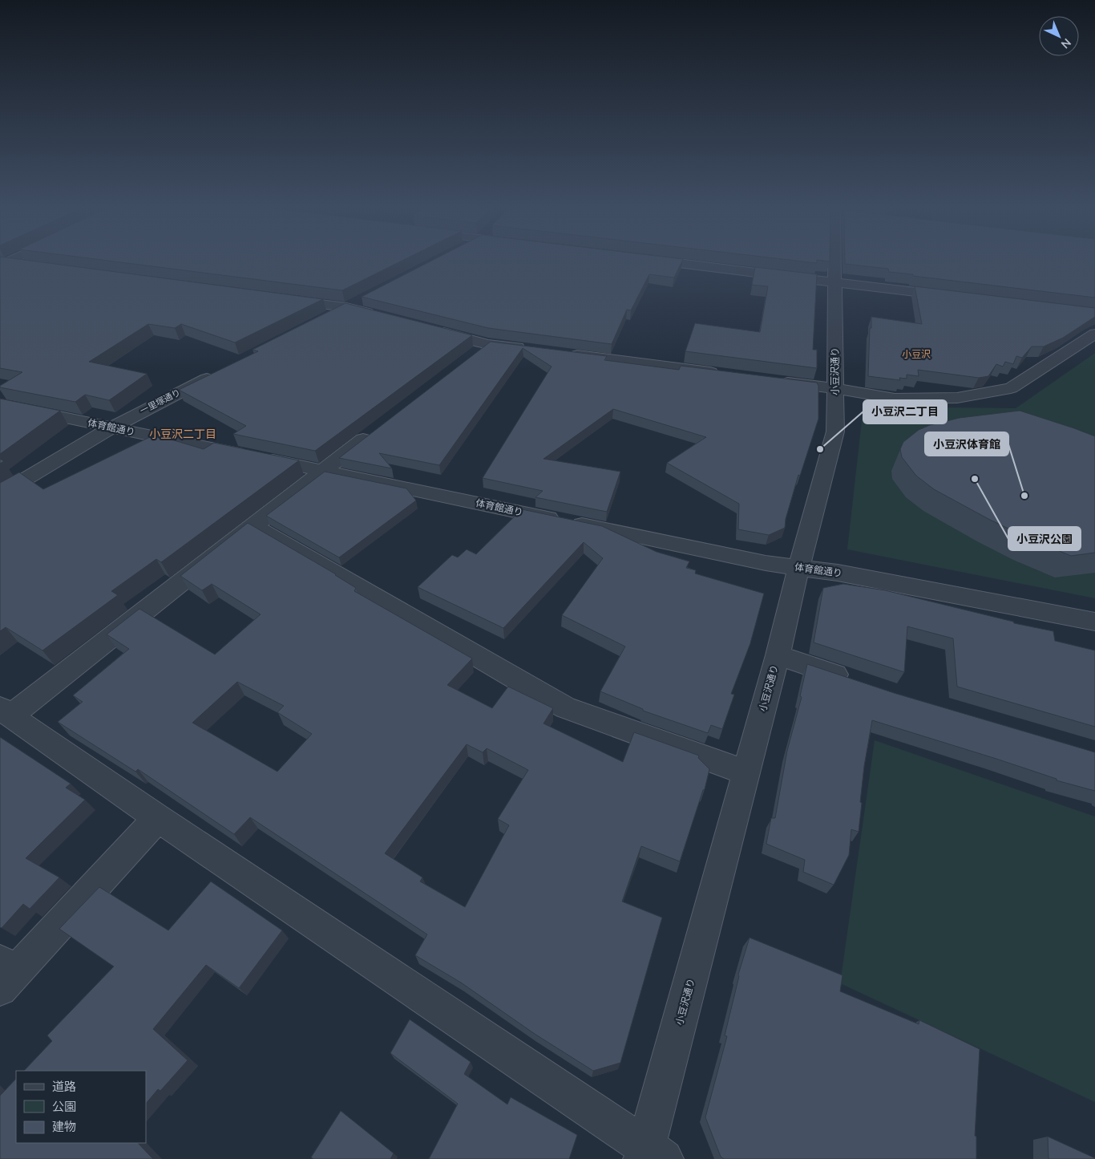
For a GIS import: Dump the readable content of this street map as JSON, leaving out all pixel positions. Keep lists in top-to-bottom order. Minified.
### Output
{"streets":{"street":["小豆沢通り","一里塚通り","体育館通り"]},"crossings":[["小豆沢通り","体育館通り"],["一里塚通り","体育館通り"]],"districts":["小豆沢","小豆沢二丁目"],"places":["小豆沢二丁目","小豆沢公園","小豆沢体育館"],"legend":["道路","公園","建物"],"north":"bottom right"}
